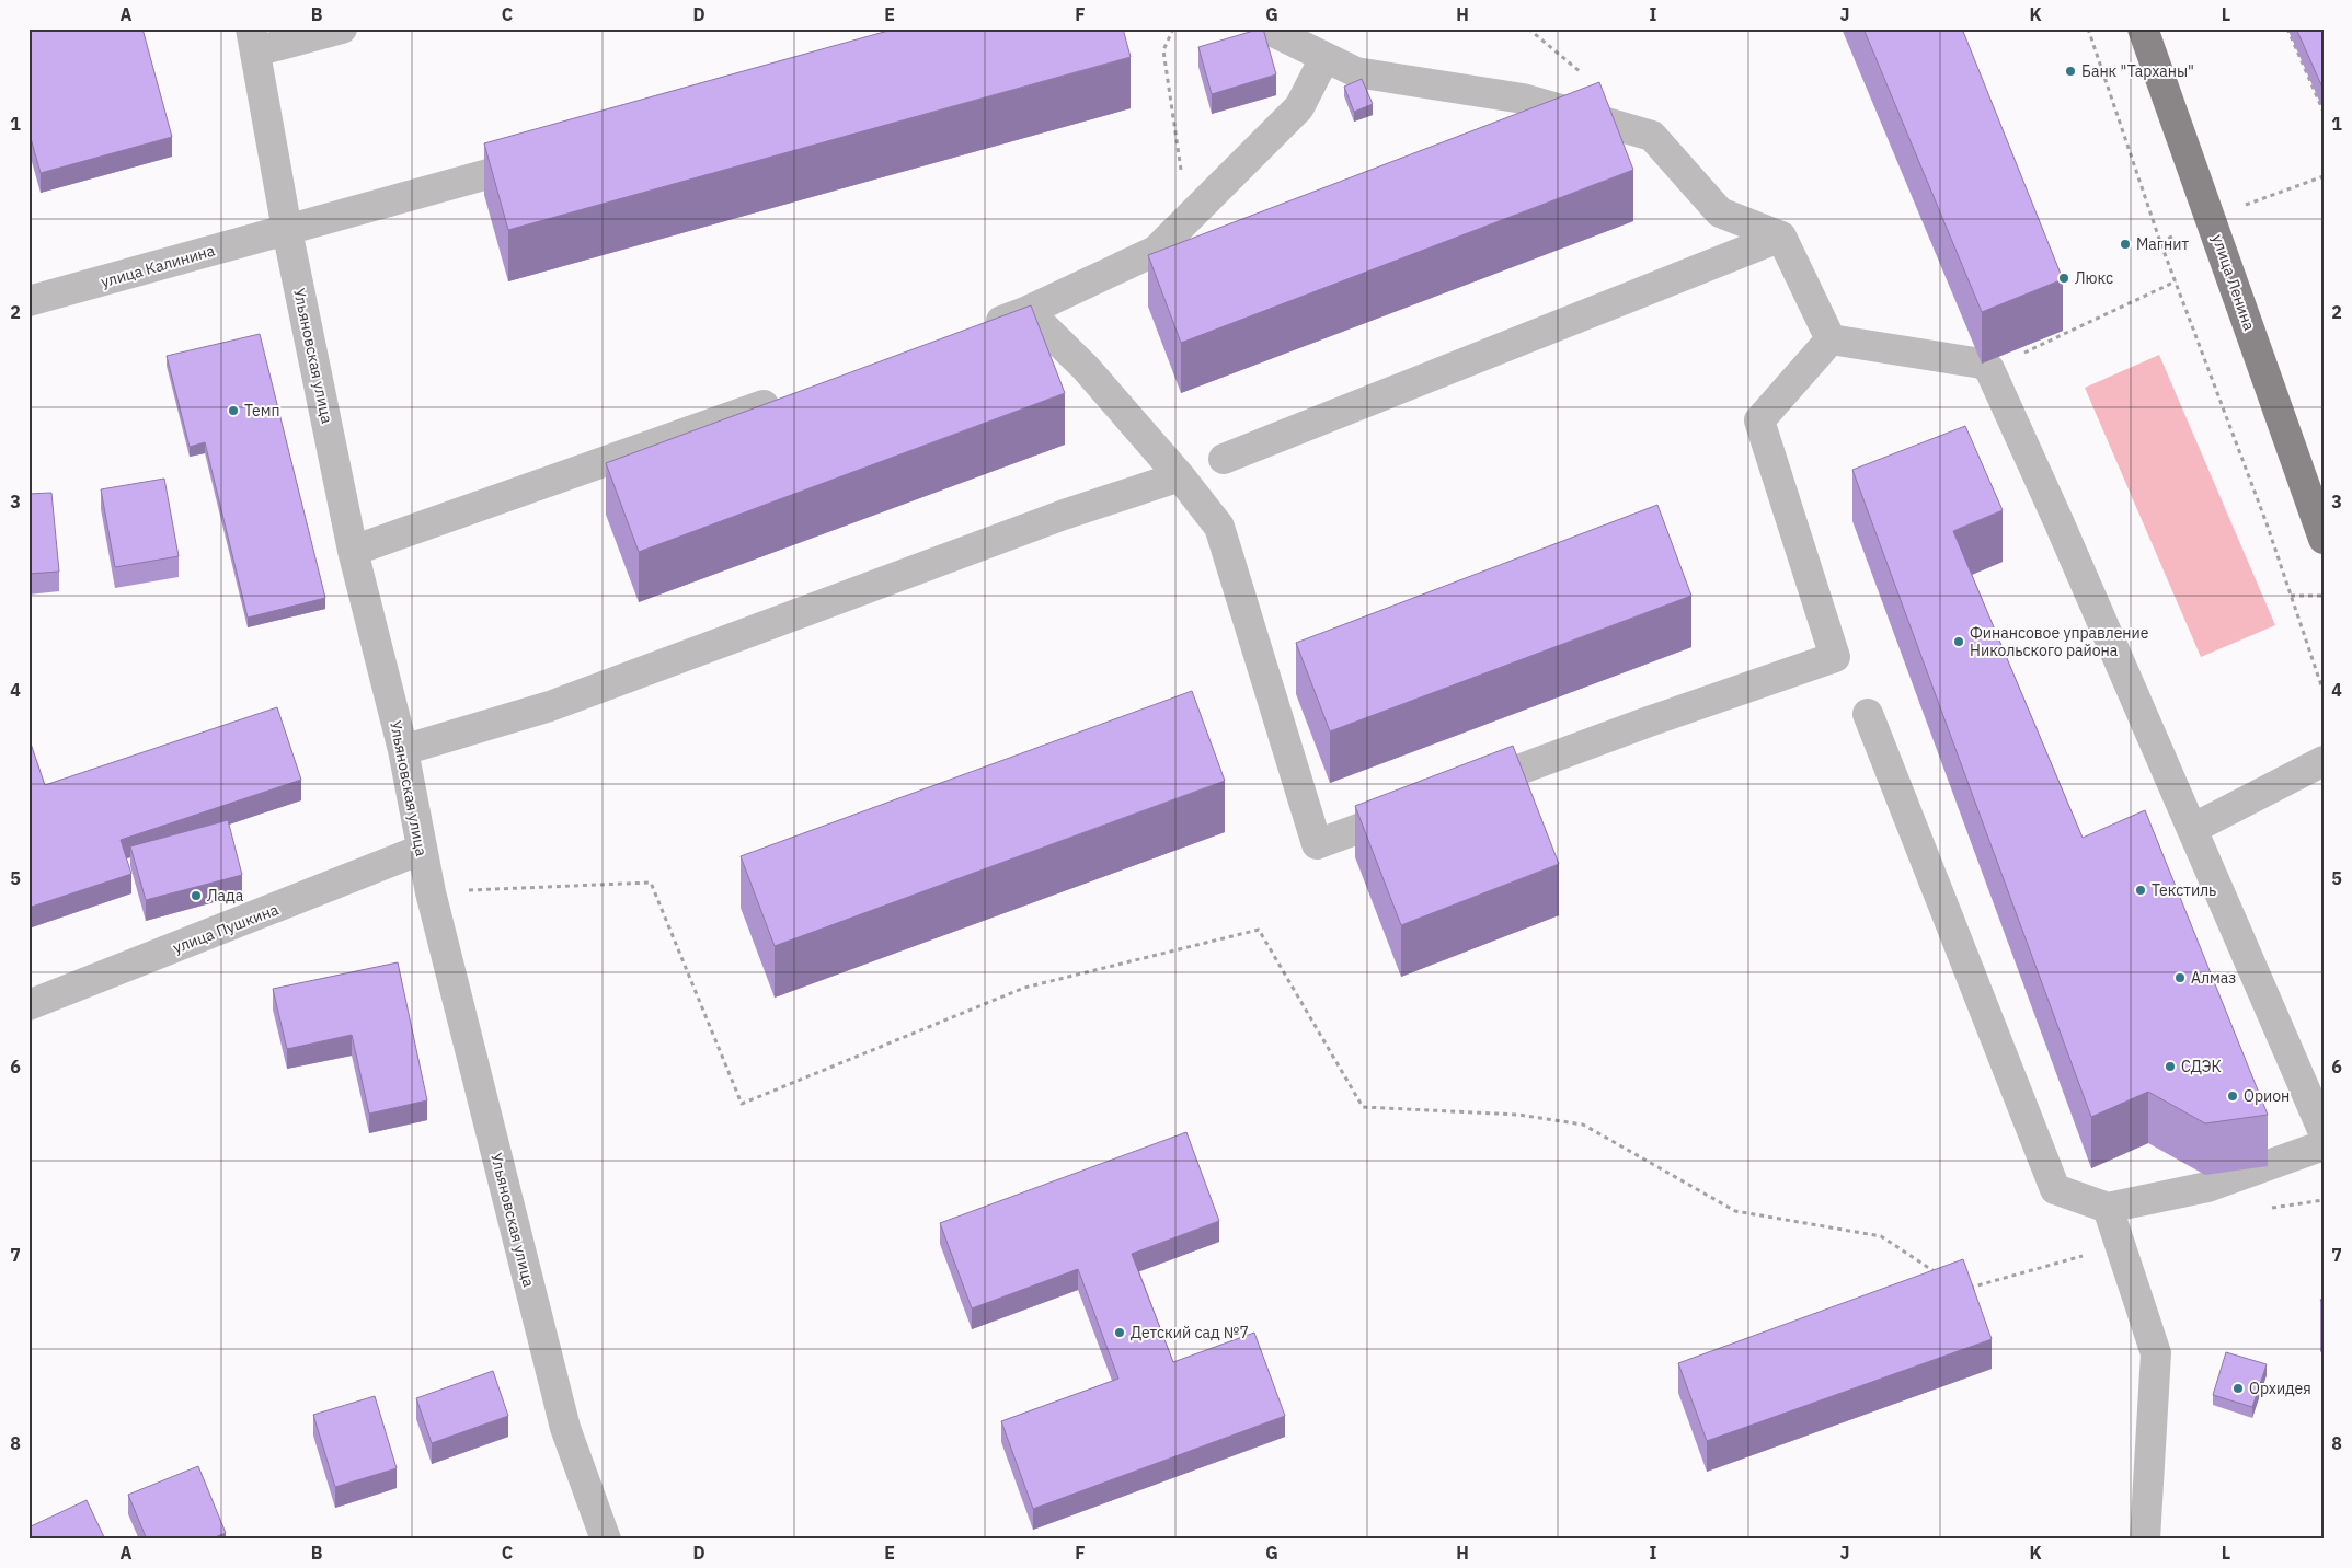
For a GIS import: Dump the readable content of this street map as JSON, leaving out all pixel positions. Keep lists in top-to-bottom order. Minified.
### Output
{"streets":{"main road":["улица Ленина"],"street":["улица Калинина","Ульяновская улица","улица Пушкина"]},"crossings":[["улица Калинина","Ульяновская улица"],["Ульяновская улица","улица Пушкина"]],"places":["Банк \"Тарханы\"","Магнит","Люкс","Темп","Финансовое управление Никольского района","Текстиль","Лада","Алмаз","СДЭК","Орион","Детский сад №7","Орхидея"],"grid":{"columns":["A","B","C","D","E","F","G","H","I","J","K","L"],"rows":["1","2","3","4","5","6","7","8"]}}
